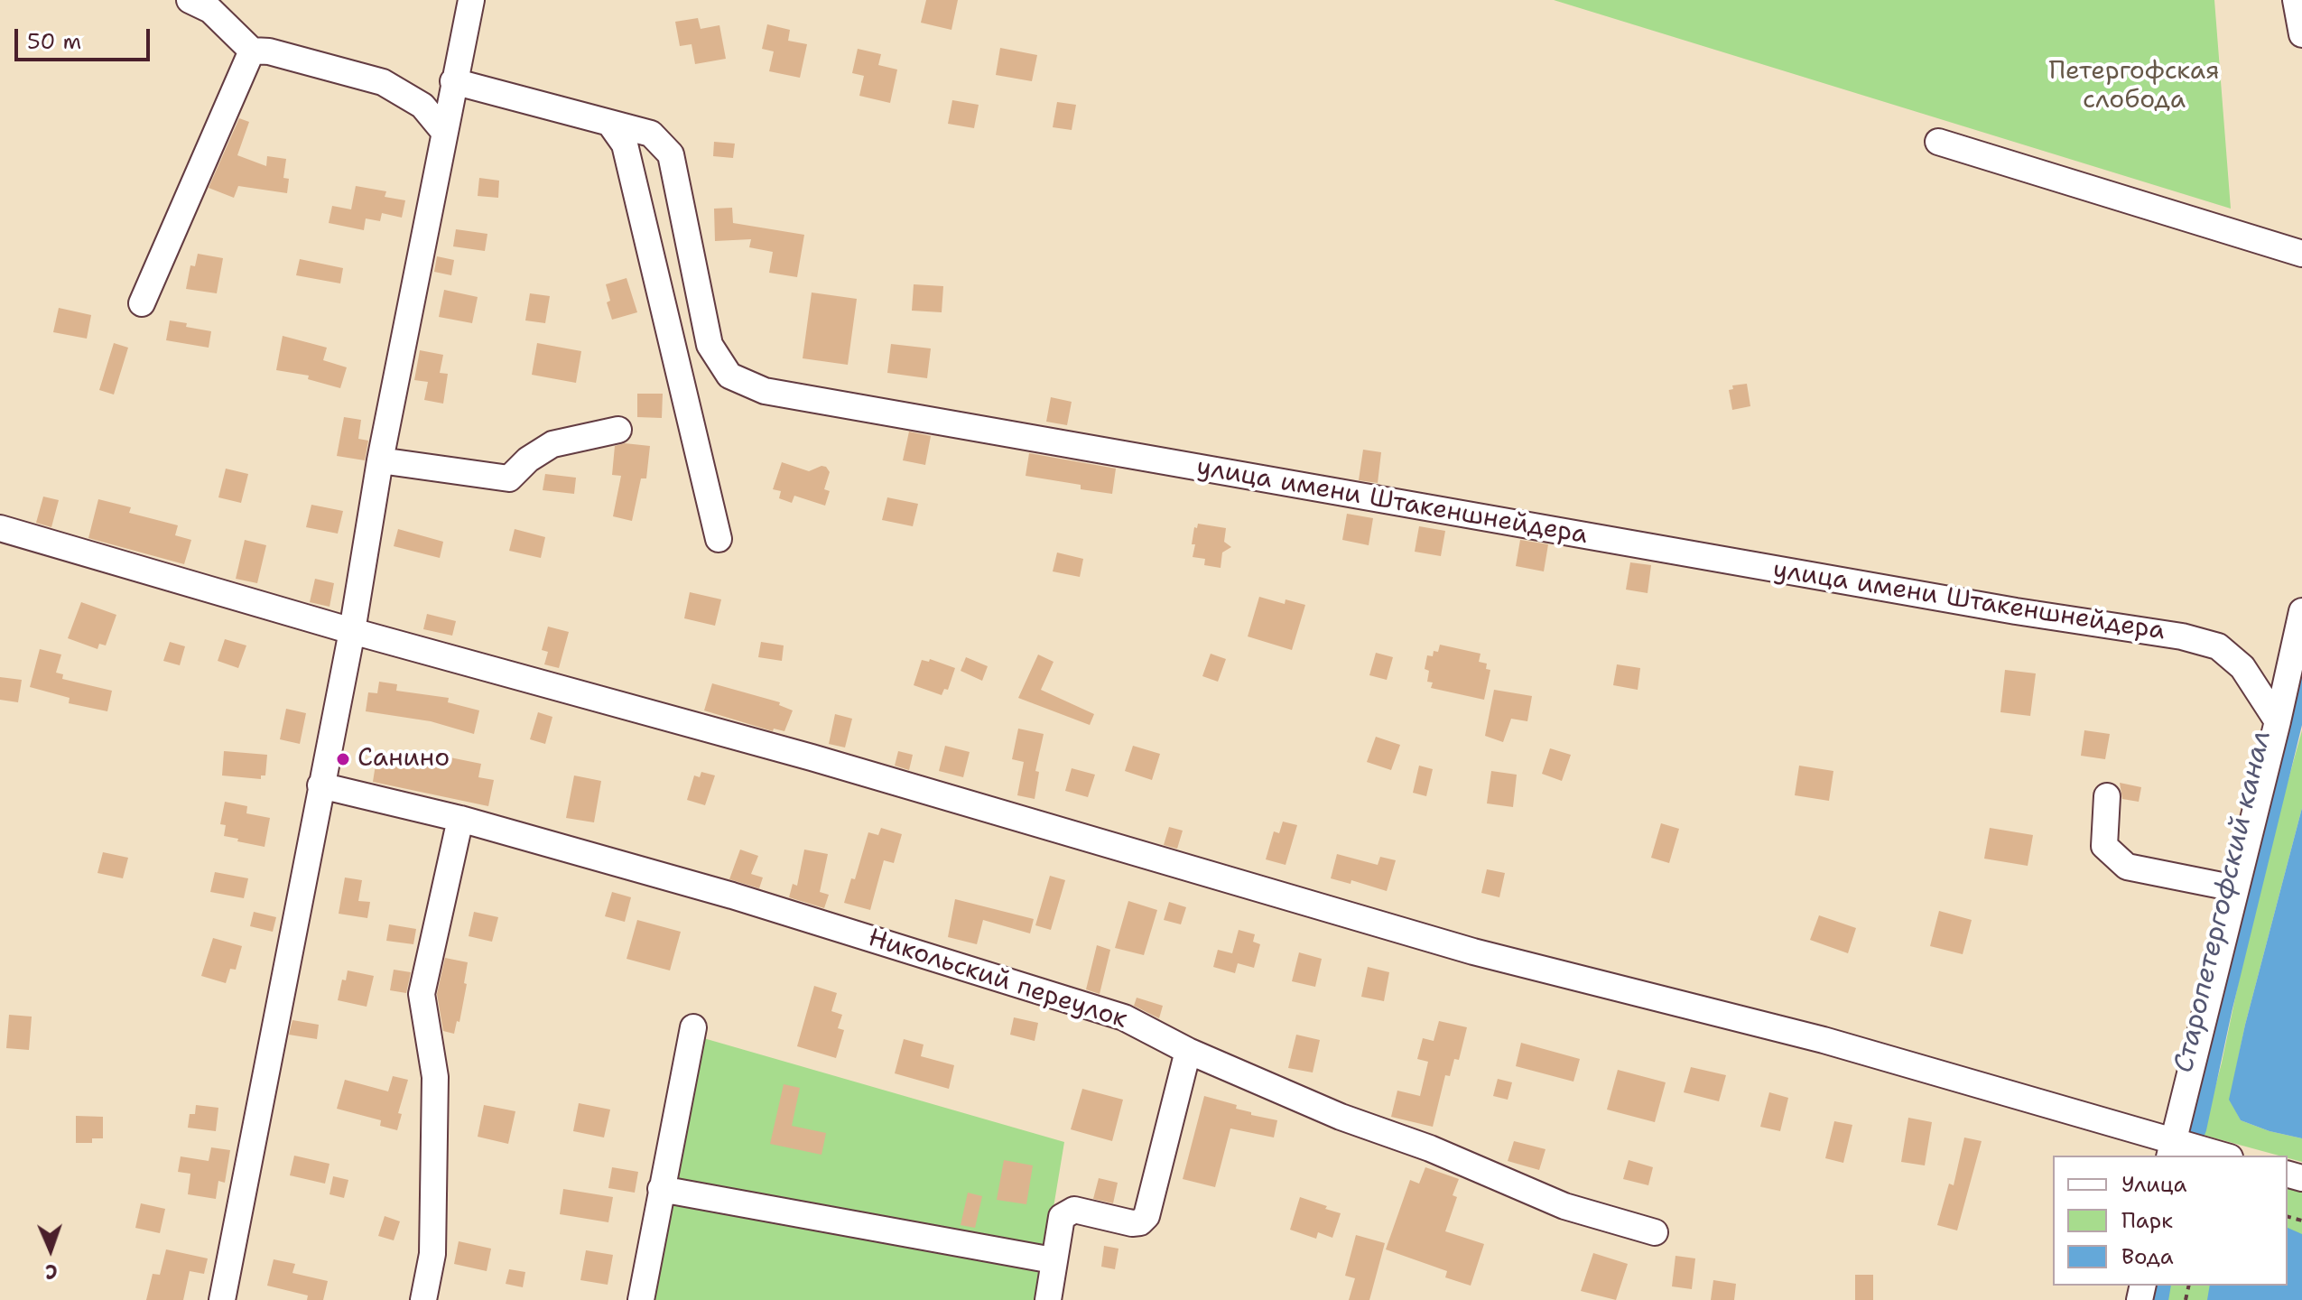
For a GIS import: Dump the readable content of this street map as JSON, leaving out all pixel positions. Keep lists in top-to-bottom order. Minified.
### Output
{"streets":{"street":["улица имени Штакеншнейдера","Никольский переулок"]},"water":["Старопетергофский канал"],"parks":["Петергофская слобода"],"places":["Санино"],"legend":["Улица","Парк","Вода"],"scale_bar":"50 m","north":"bottom"}
